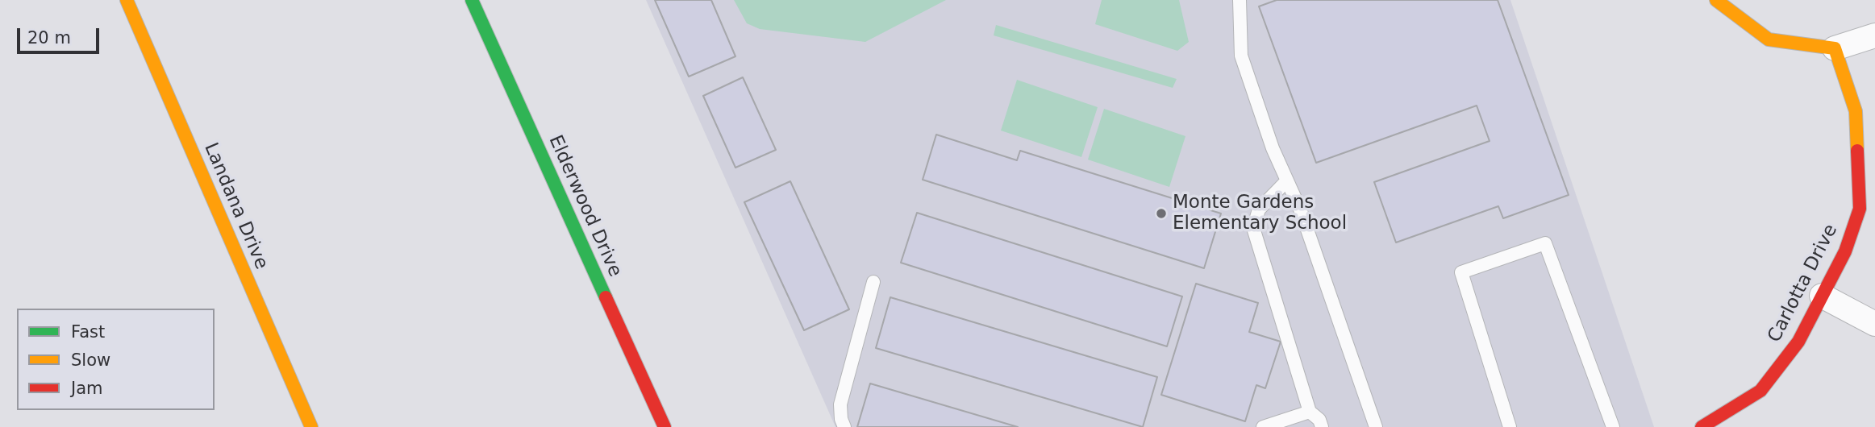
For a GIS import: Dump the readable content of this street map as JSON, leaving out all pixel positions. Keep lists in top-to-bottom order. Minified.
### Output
{"streets":{"street":["Landana Drive","Elderwood Drive","Carlotta Drive"]},"places":["Monte Gardens Elementary School"],"legend":["Fast","Slow","Jam"],"scale_bar":"20 m"}
